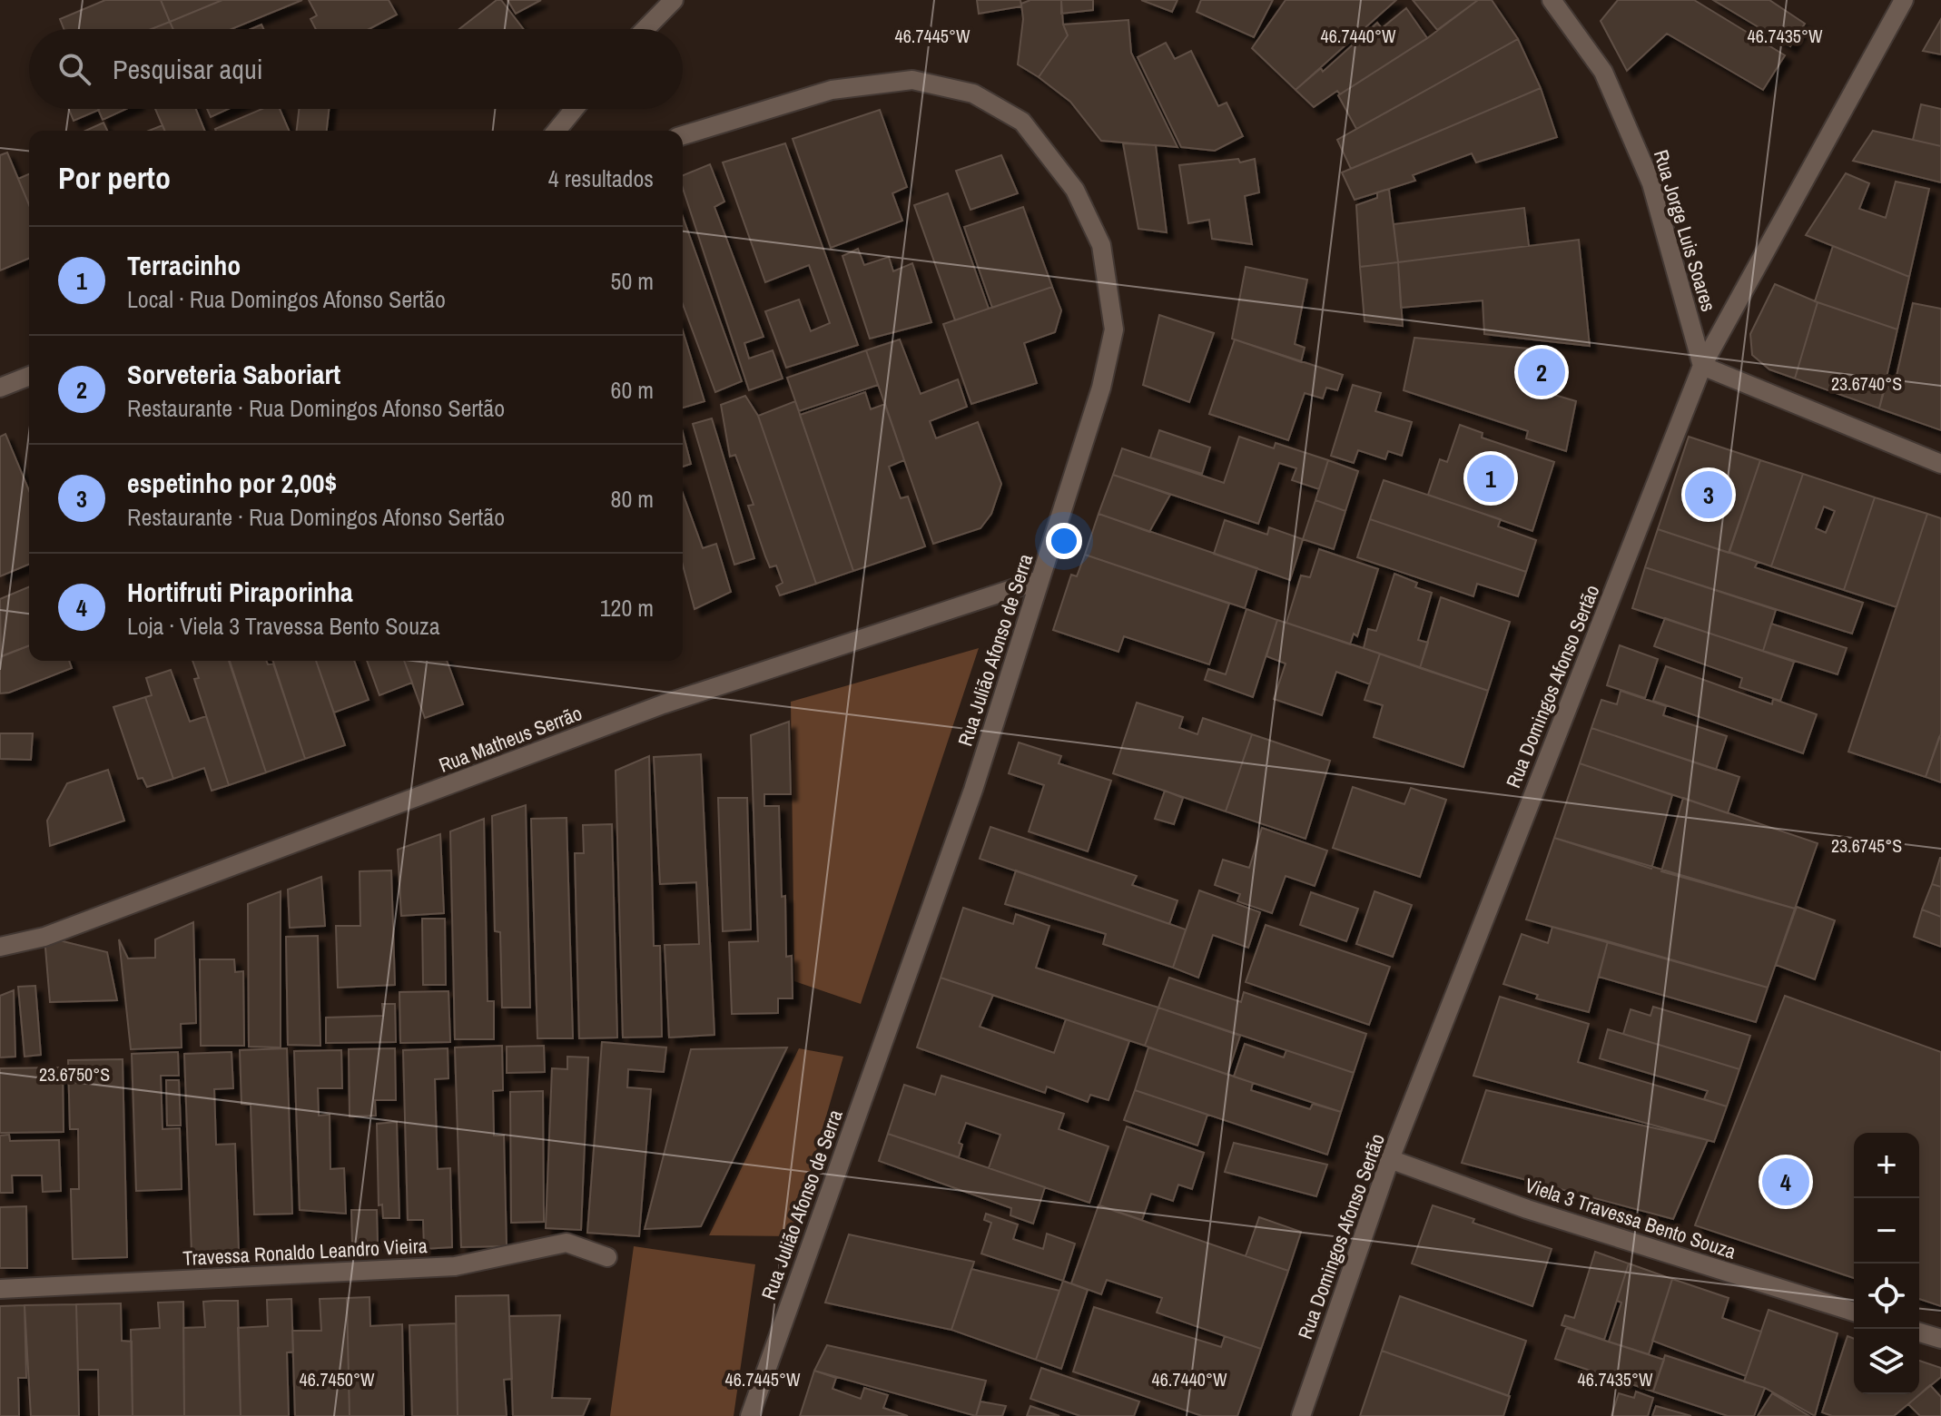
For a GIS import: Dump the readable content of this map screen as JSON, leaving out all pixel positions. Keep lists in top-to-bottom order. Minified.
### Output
{"streets":{"street":["Rua Jorge Luis Soares","Rua Julião Afonso de Serra","Rua Domingos Afonso Sertão","Rua Matheus Serrão","Viela 3 Travessa Bento Souza","Travessa Ronaldo Leandro Vieira"]},"crossings":[["Rua Jorge Luis Soares","Rua Domingos Afonso Sertão"],["Rua Julião Afonso de Serra","Rua Matheus Serrão"],["Rua Domingos Afonso Sertão","Viela 3 Travessa Bento Souza"]],"page":{"search":"Pesquisar aqui","heading":["Por perto","4 resultados"],"list":[{"mark":"1","name":"Terracinho","note":"Local · Rua Domingos Afonso Sertão","value":"50 m"},{"mark":"2","name":"Sorveteria Saboriart","note":"Restaurante · Rua Domingos Afonso Sertão","value":"60 m"},{"mark":"3","name":"espetinho por 2,00$","note":"Restaurante · Rua Domingos Afonso Sertão","value":"80 m"},{"mark":"4","name":"Hortifruti Piraporinha","note":"Loja · Viela 3 Travessa Bento Souza","value":"120 m"}],"pins":["2","1","3","4"],"map_buttons":["+","−"]},"coordinates":["46.7445°W","46.7440°W","46.7435°W","23.6740°S","23.6745°S","23.6750°S","46.7450°W"]}
